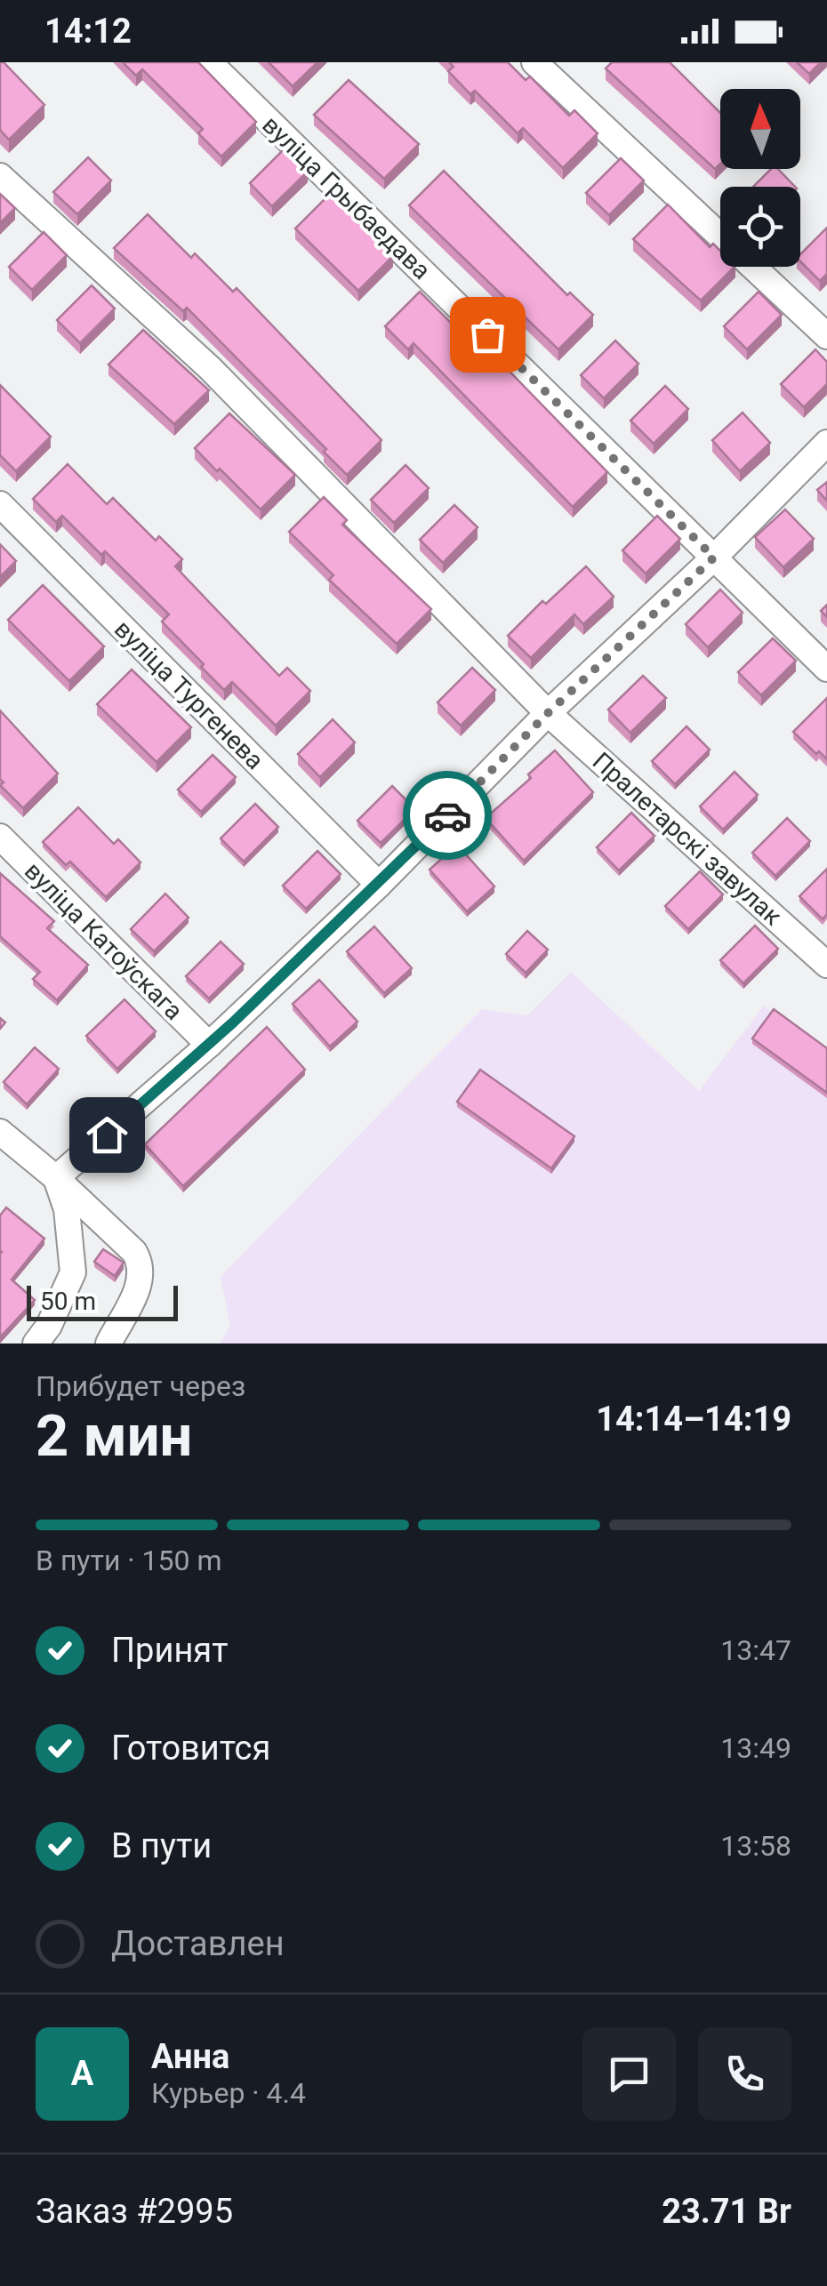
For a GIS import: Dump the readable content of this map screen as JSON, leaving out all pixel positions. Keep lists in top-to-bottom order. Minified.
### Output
{"streets":{"street":["вуліца Грыбаедава","вуліца Тургенева","Пралетарскі завулак","вуліца Катоўскага"]},"scale_bar":"50 m","north":"top","page":{"status":"14:12","scale":"50 m","heading":["2 мин","Прибудет через","14:14–14:19"],"panel":["Анна","Курьер · 4.4","Заказ #2995","23.71 Br"],"bar":"В пути · 150 m","list":[["Принят","13:47"],["Готовится","13:49"],["В пути","13:58"],"Доставлен"],"round":"А"}}
